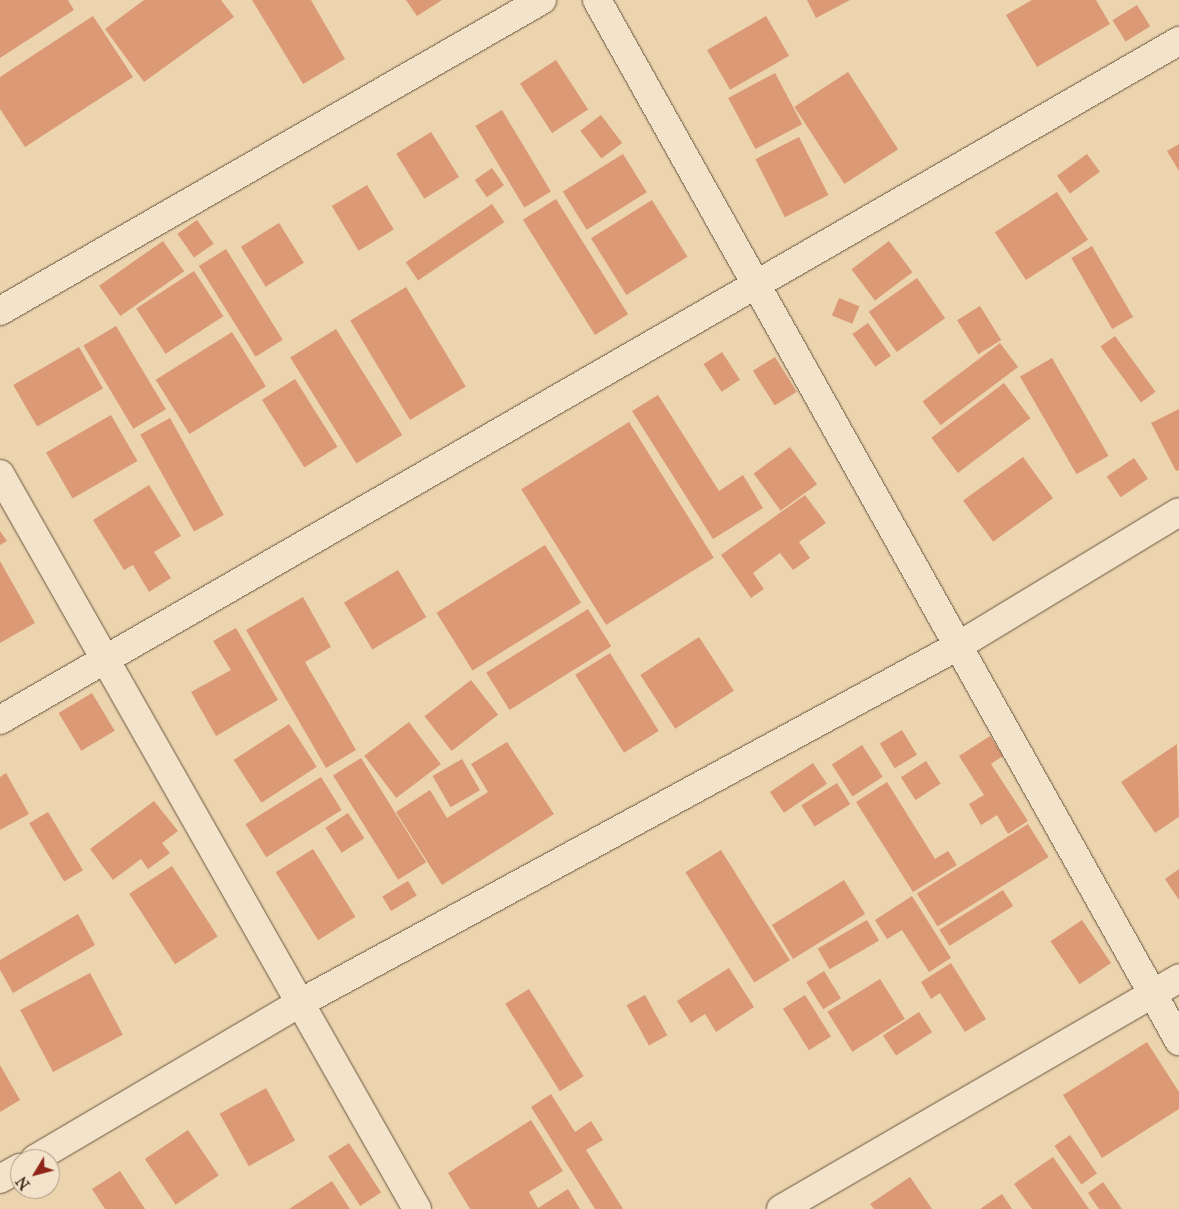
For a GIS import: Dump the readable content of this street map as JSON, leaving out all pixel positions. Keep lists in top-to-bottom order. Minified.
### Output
{"north":"bottom left"}
